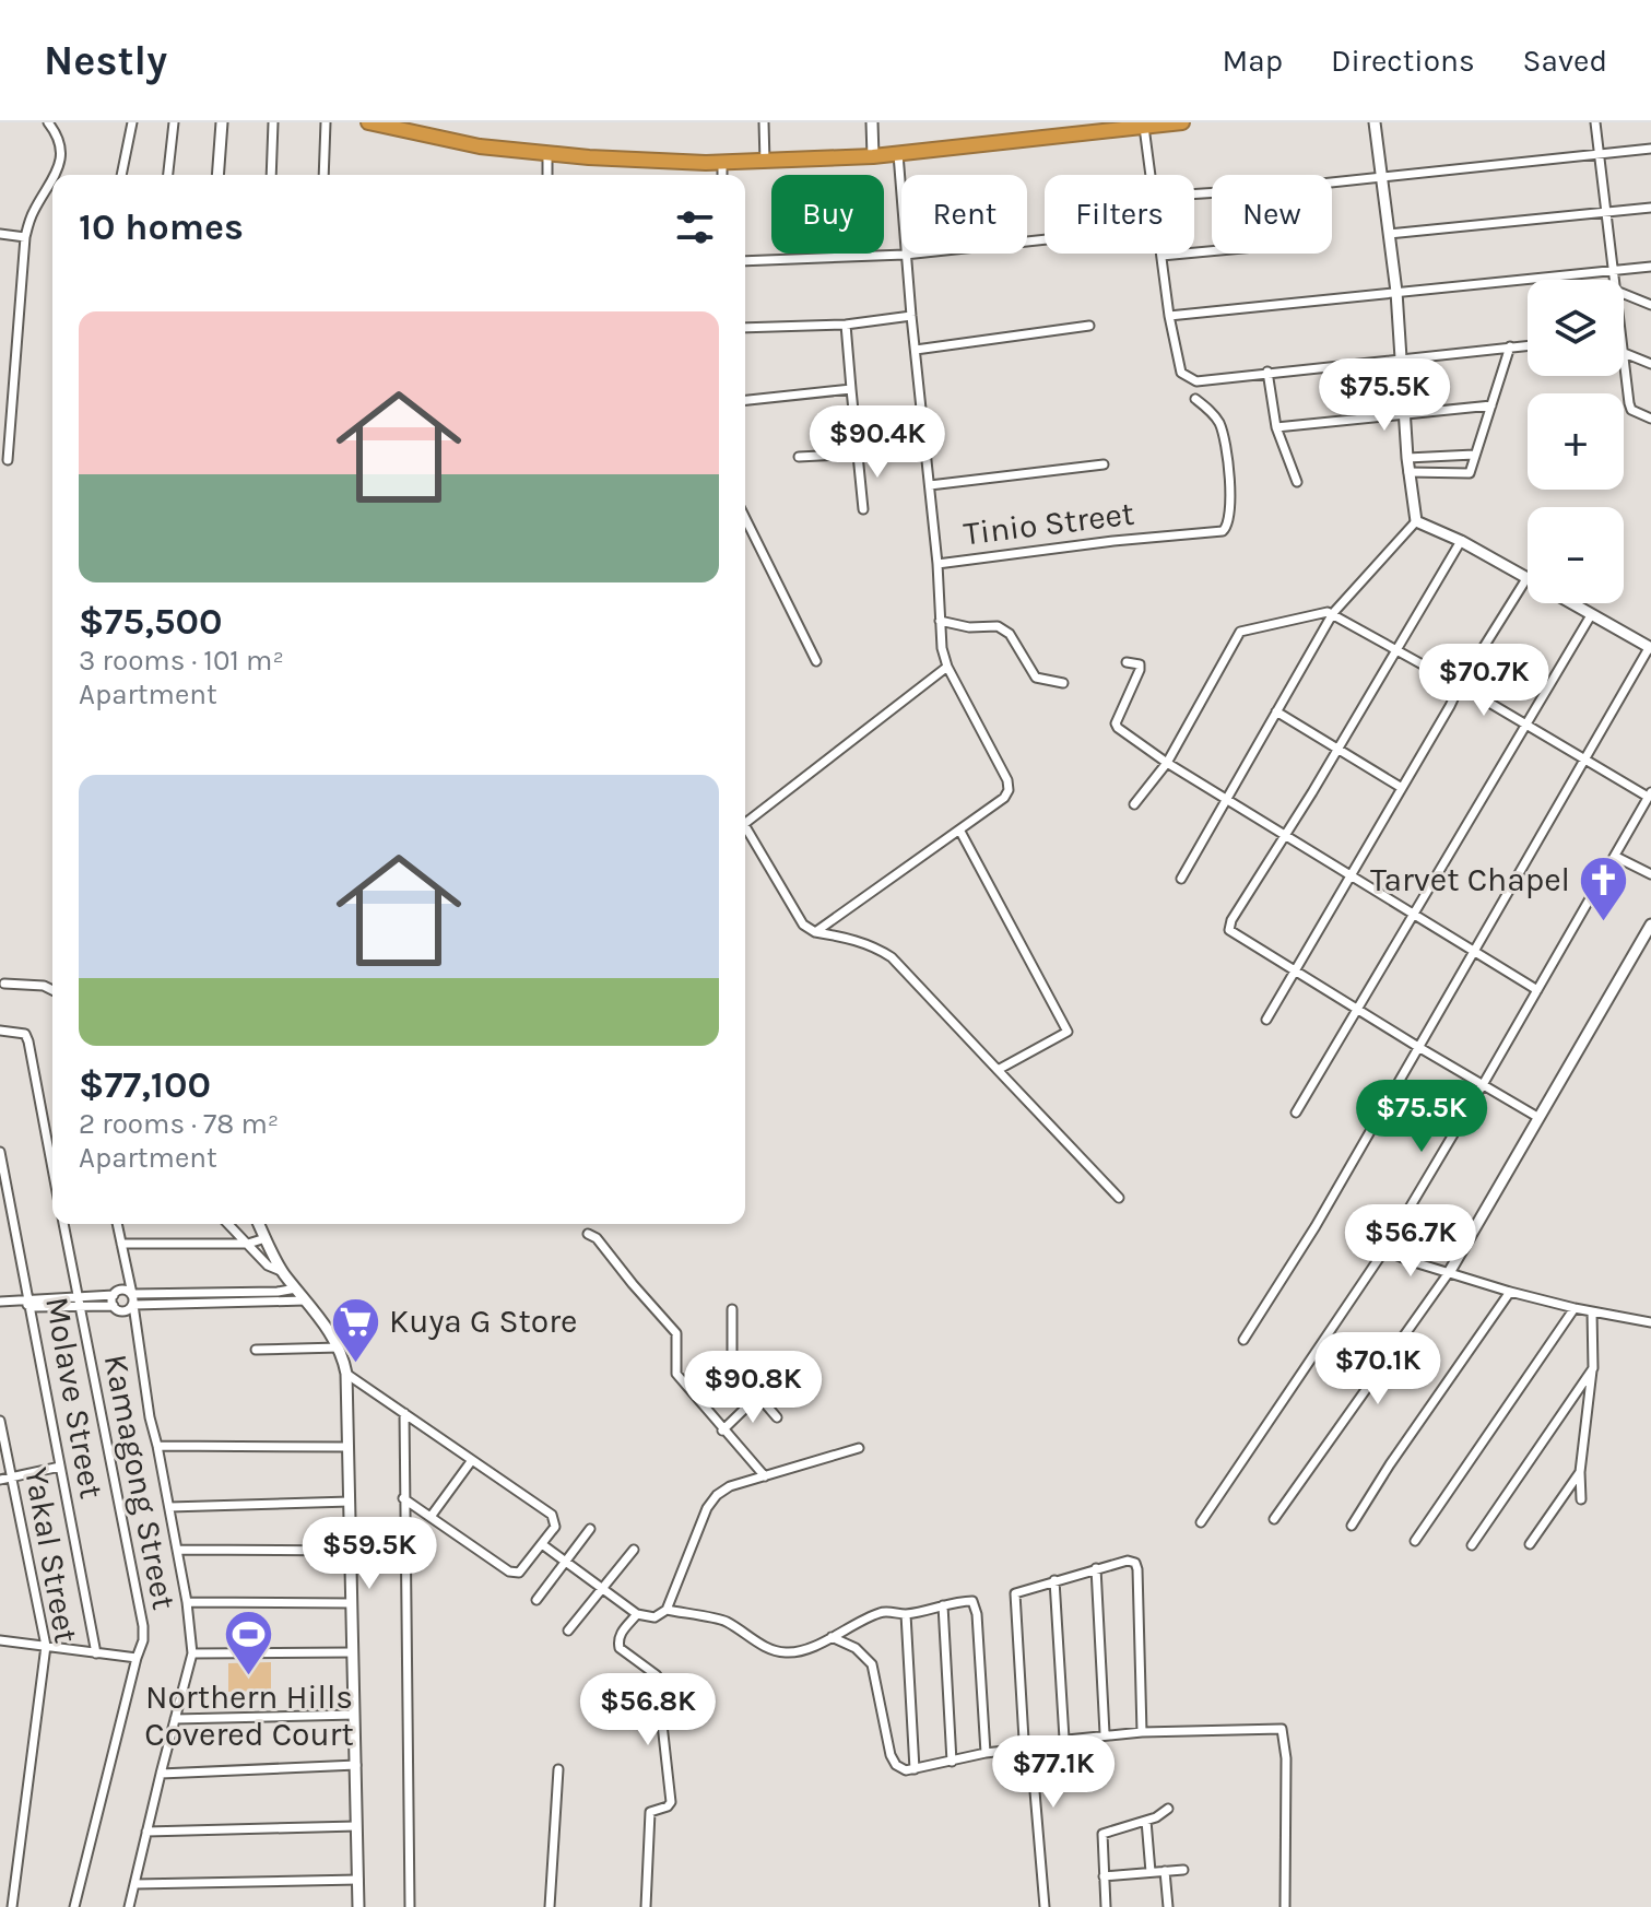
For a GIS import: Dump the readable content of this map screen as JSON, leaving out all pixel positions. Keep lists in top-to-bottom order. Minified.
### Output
{"streets":{"street":["Tinio Street","Molave Street","Kamagong Street","Yakal Street"]},"places":{"church":["Tarvet Chapel"],"supermarket":["Kuya G Store"],"sports":["Northern Hills Covered Court"]},"page":{"header":"Nestly","nav":["Map","Directions","Saved"],"chip":["Buy","Rent","Filters","New"],"heading":"10 homes","map_buttons":["+","−"],"list":[{"name":"$75,500","note":"3 rooms · 101 m² · Apartment"},{"name":"$77,100","note":"2 rooms · 78 m² · Apartment"}],"price":["$75.5K","$90.4K","$70.7K","$75.5K","$56.7K","$70.1K","$90.8K","$59.5K","$56.8K","$77.1K"]}}
